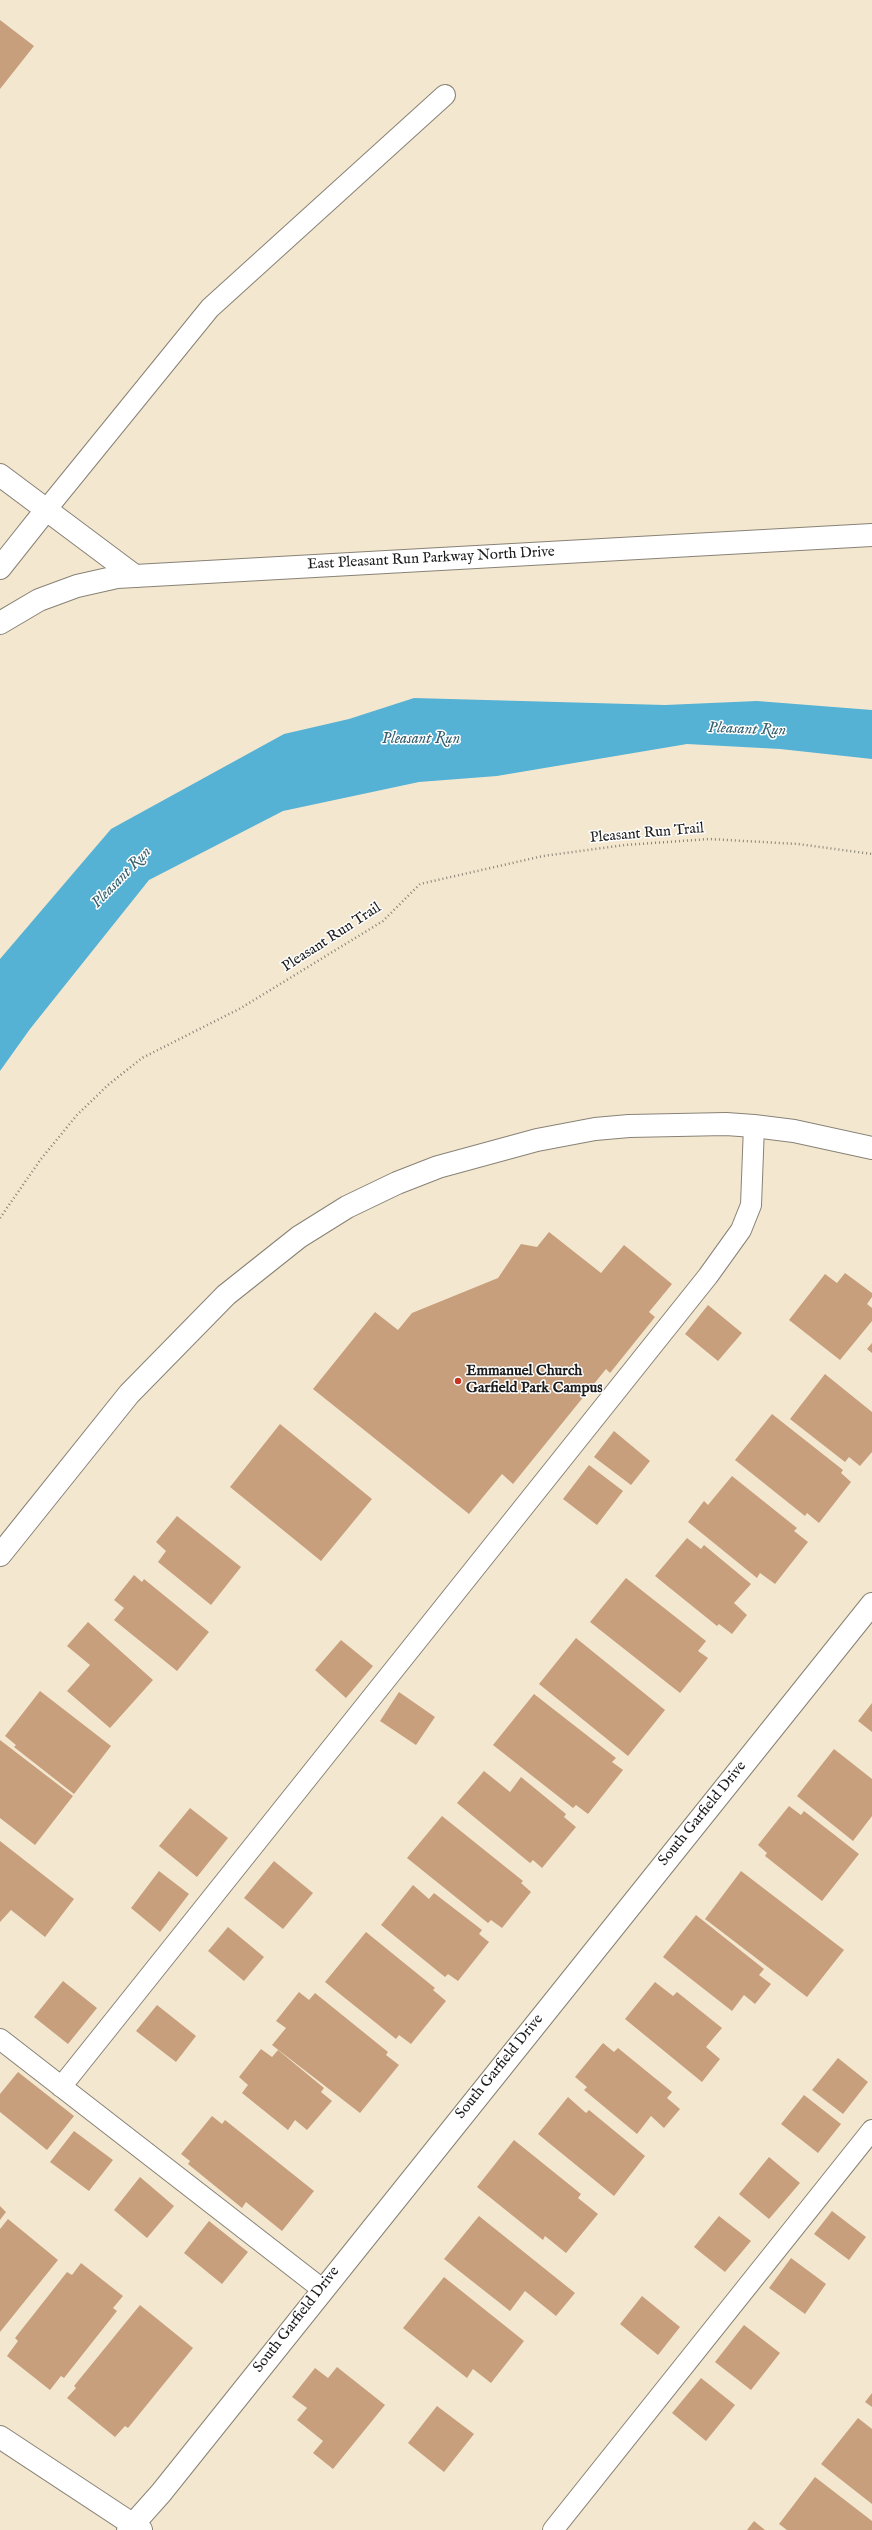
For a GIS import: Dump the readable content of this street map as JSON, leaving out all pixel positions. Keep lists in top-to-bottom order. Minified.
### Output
{"streets":{"street":["East Pleasant Run Parkway North Drive","South Garfield Drive"],"path":["Pleasant Run Trail"]},"water":["Pleasant Run"],"places":["Emmanuel Church Garfield Park Campus"]}
